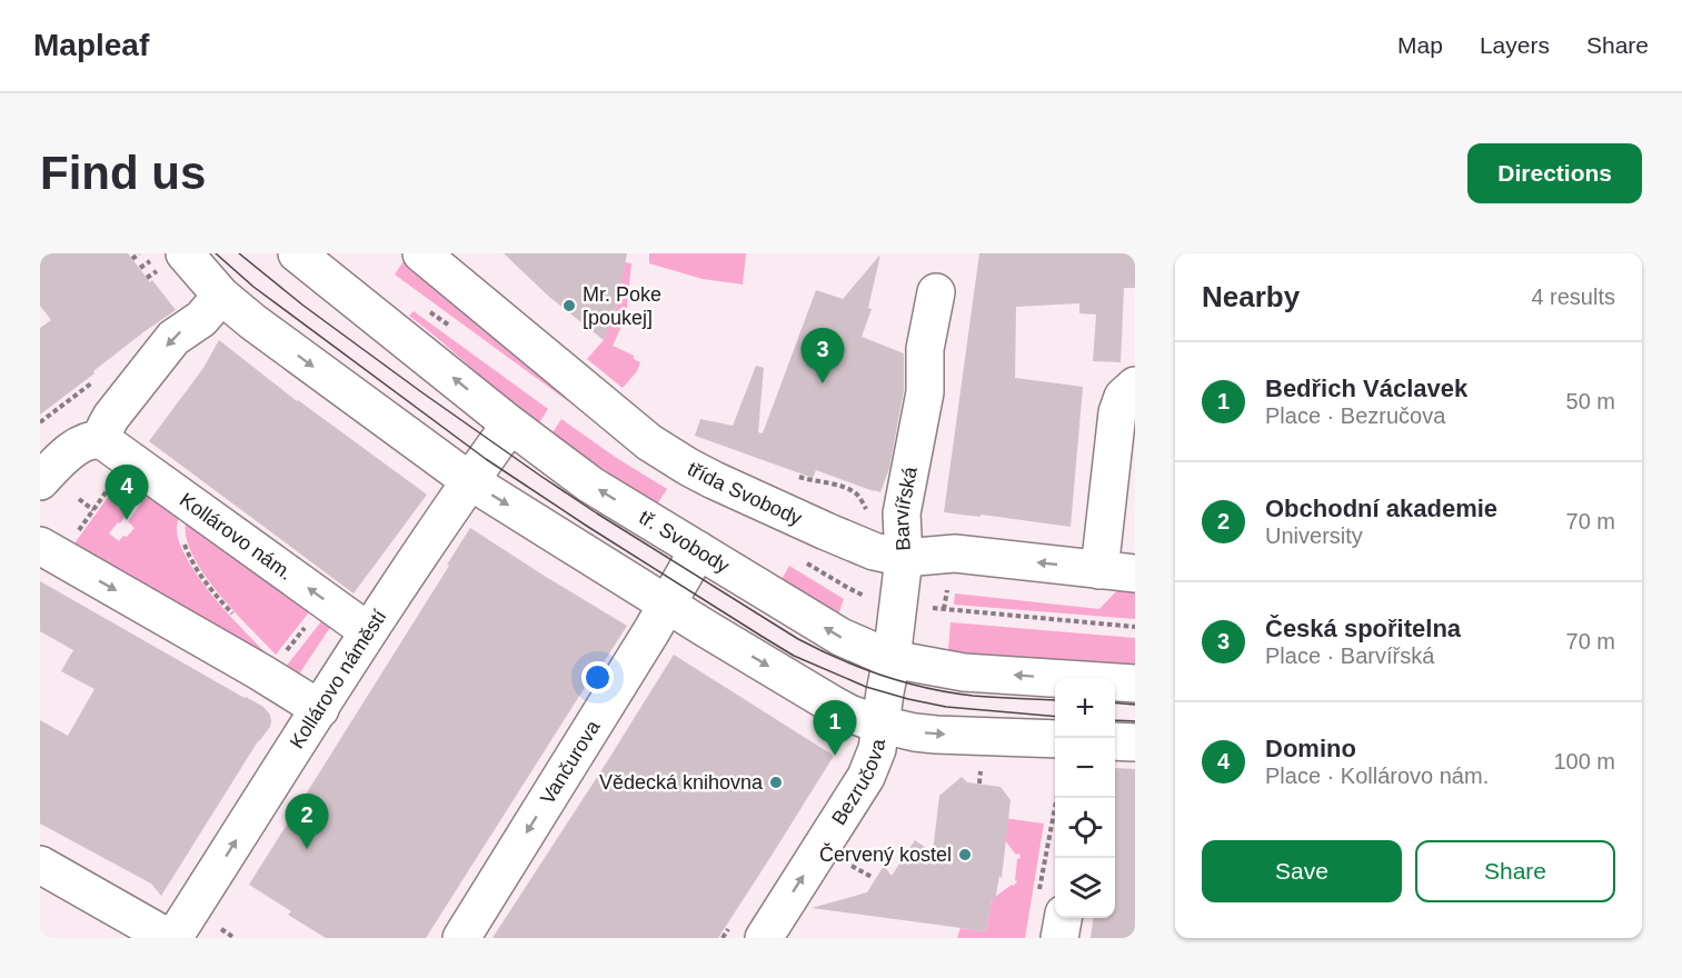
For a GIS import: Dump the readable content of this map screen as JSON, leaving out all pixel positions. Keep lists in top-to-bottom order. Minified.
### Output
{"streets":{"street":["třída Svobody","Barvířská","Kollárovo nám.","tř. Svobody","Kollárovo náměstí","Vančurova","Bezručova"]},"crossings":[["třída Svobody","Barvířská"],["Barvířská","tř. Svobody"],["Barvířská","Bezručova"],["Kollárovo nám.","Kollárovo náměstí"],["tř. Svobody","Kollárovo náměstí"],["tř. Svobody","Vančurova"]],"one_way":["Kollárovo náměstí","Vančurova","Bezručova"],"places":["Mr. Poke [poukej]","Vědecká knihovna","Červený kostel"],"page":{"header":"Mapleaf","nav":["Map","Layers","Share"],"buttons":["Directions",["Save","Share"]],"title":"Find us","heading":["Nearby","4 results"],"pins":["3","4","1","2"],"list":[{"mark":"1","name":"Bedřich Václavek","note":"Place · Bezručova","value":"50 m"},{"mark":"2","name":"Obchodní akademie","note":"University","value":"70 m"},{"mark":"3","name":"Česká spořitelna","note":"Place · Barvířská","value":"70 m"},{"mark":"4","name":"Domino","note":"Place · Kollárovo nám.","value":"100 m"}],"map_buttons":["+","−"]}}
